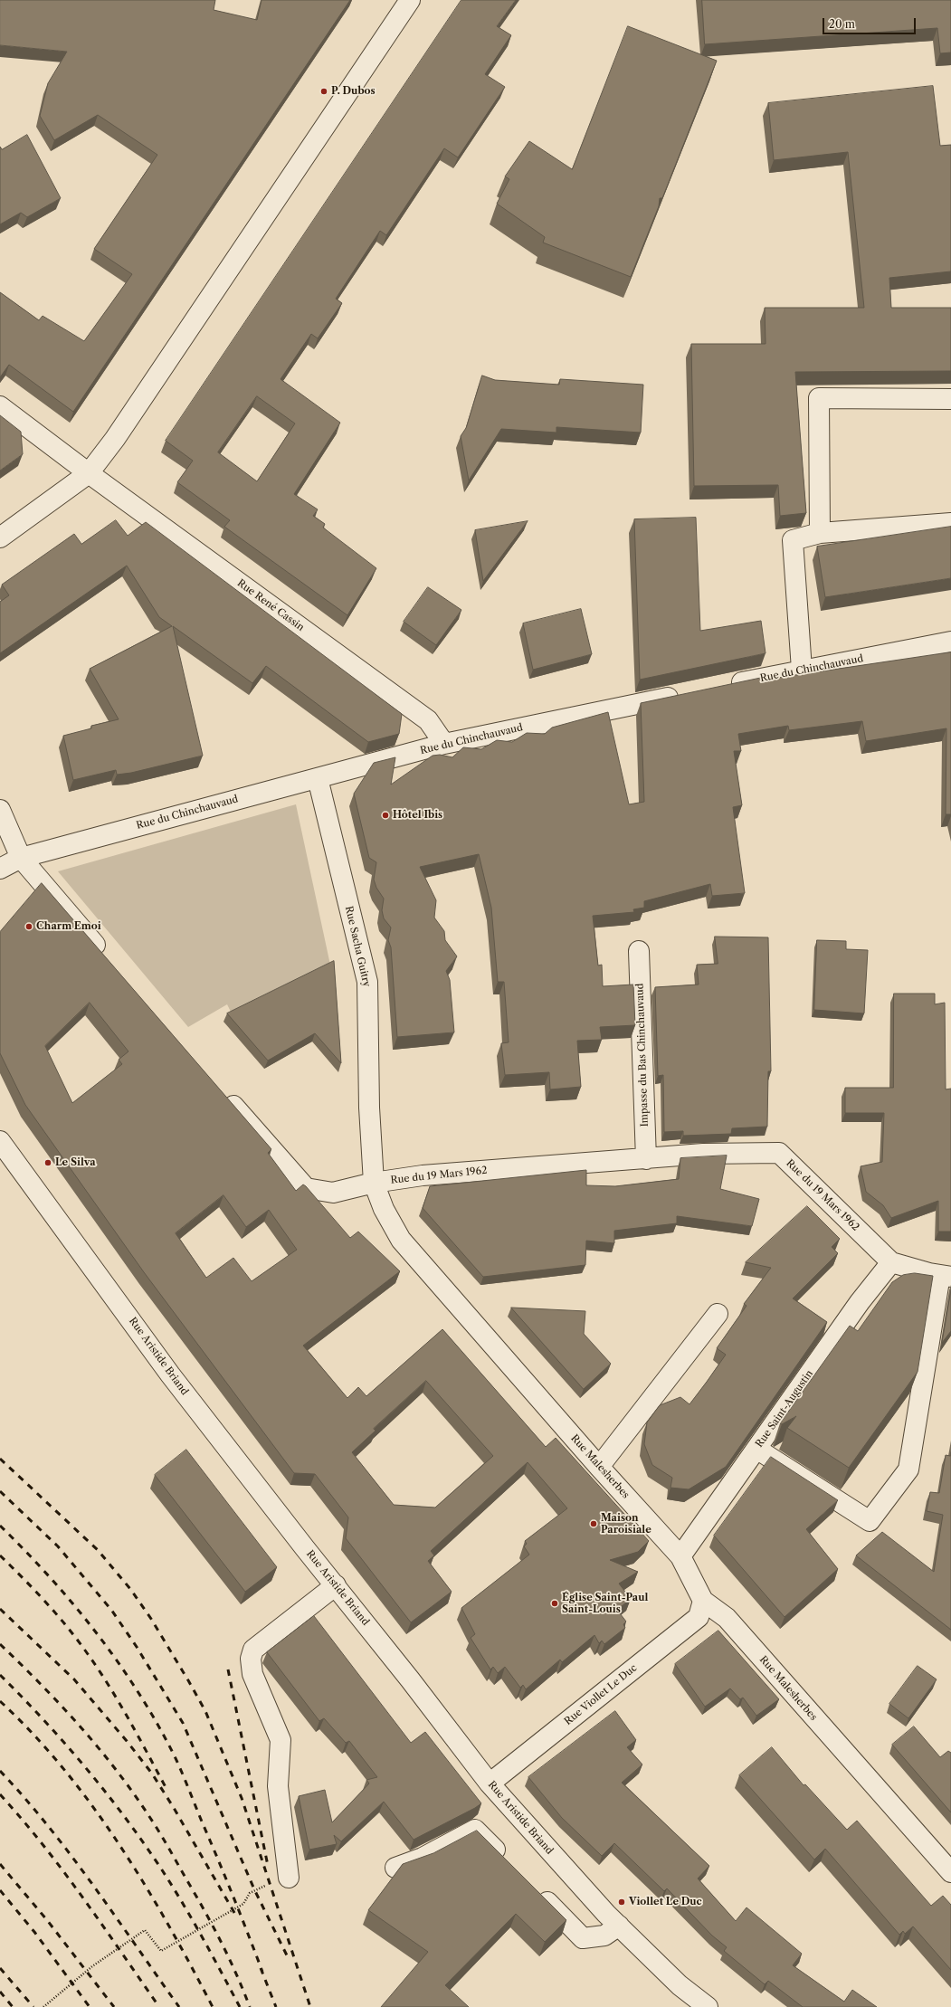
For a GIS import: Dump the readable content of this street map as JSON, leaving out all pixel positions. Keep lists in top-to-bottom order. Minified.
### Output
{"streets":{"street":["Rue René Cassin","Rue du Chinchauvaud","Rue Sacha Guitry","Impasse du Bas Chinchauvaud","Rue du 19 Mars 1962","Rue Aristide Briand","Rue Saint-Augustin","Rue Malesherbes","Rue Viollet Le Duc"]},"crossings":[["Rue René Cassin","Rue du Chinchauvaud"],["Rue du Chinchauvaud","Rue Sacha Guitry"],["Rue Sacha Guitry","Rue du 19 Mars 1962"],["Rue Sacha Guitry","Rue Malesherbes"],["Impasse du Bas Chinchauvaud","Rue du 19 Mars 1962"],["Rue du 19 Mars 1962","Rue Saint-Augustin"],["Rue du 19 Mars 1962","Rue Malesherbes"],["Rue Aristide Briand","Rue Viollet Le Duc"],["Rue Saint-Augustin","Rue Malesherbes"],["Rue Malesherbes","Rue Viollet Le Duc"]],"places":["P. Dubos","Hôtel Ibis","Charm Emoi","Le Silva","Maison Paroisiale","Église Saint-Paul Saint-Louis","Viollet Le Duc"],"scale_bar":"20 m"}
